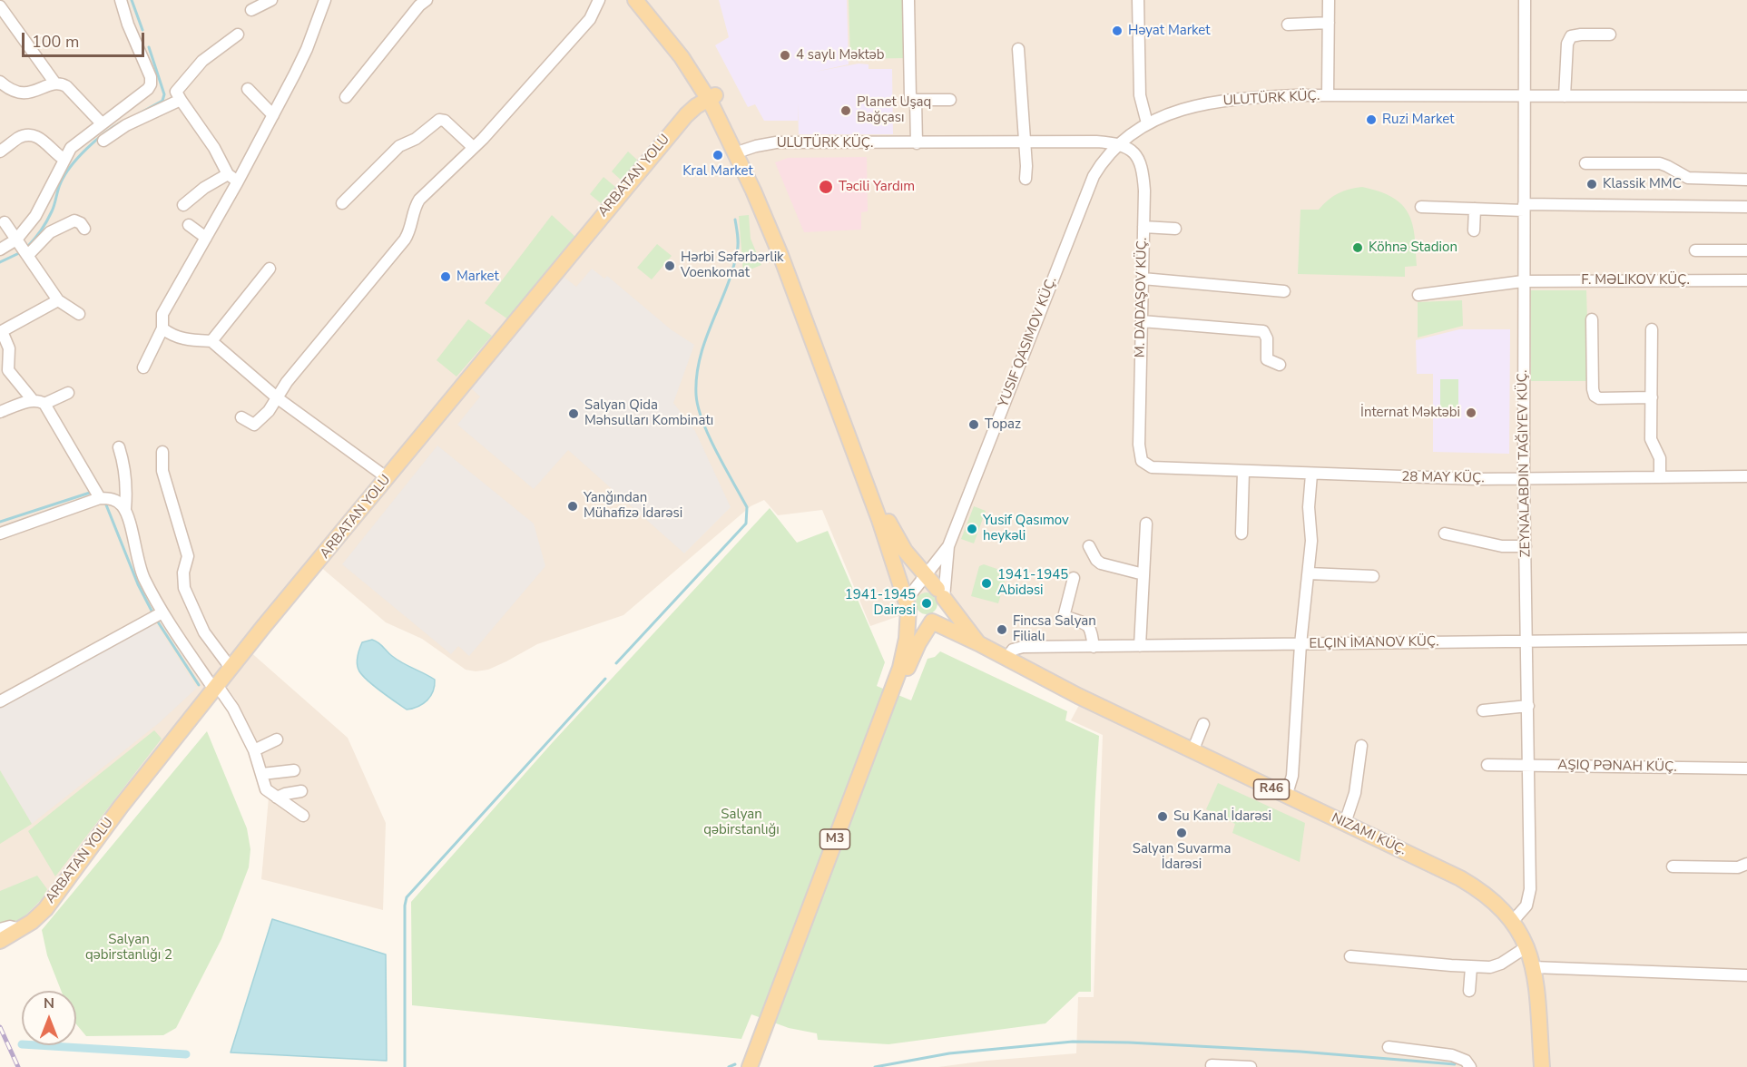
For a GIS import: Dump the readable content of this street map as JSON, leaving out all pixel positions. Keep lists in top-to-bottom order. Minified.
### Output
{"streets":{"main road":["ARBATAN YOLU","R46","NIZAMI KÜÇ.","M3"],"street":["ULUTÜRK KÜÇ.","F. MƏLIKOV KÜÇ.","M. DADAŞOV KÜÇ.","28 MAY KÜÇ.","ELÇIN İMANOV KÜÇ."]},"crossings":[["ULUTÜRK KÜÇ.","M. DADAŞOV KÜÇ."],["M. DADAŞOV KÜÇ.","28 MAY KÜÇ."],["ELÇIN İMANOV KÜÇ.","NIZAMI KÜÇ."],["R46","NIZAMI KÜÇ."],["NIZAMI KÜÇ.","M3"]],"parks":["Salyan qəbirstanlığı","Salyan qəbirstanlığı 2"],"places":["Həyat Market","4 saylı Məktəb","Planet Uşaq Bağçası","Ruzi Market","Kral Market","Klassik MMC","Təcili Yardım","Köhnə Stadion","Hərbi Səfərbərlik Voenkomat","Market","İnternat Məktəbi","Salyan Qida Məhsulları Kombinatı","Topaz","Yanğından Mühafizə İdarəsi","Yusif Qasımov heykəli","1941-1945 Abidəsi","1941-1945 Dairəsi","Fincsa Salyan Filialı","Su Kanal İdarəsi","Salyan Suvarma İdarəsi"],"scale_bar":"100 m","north":"top"}
